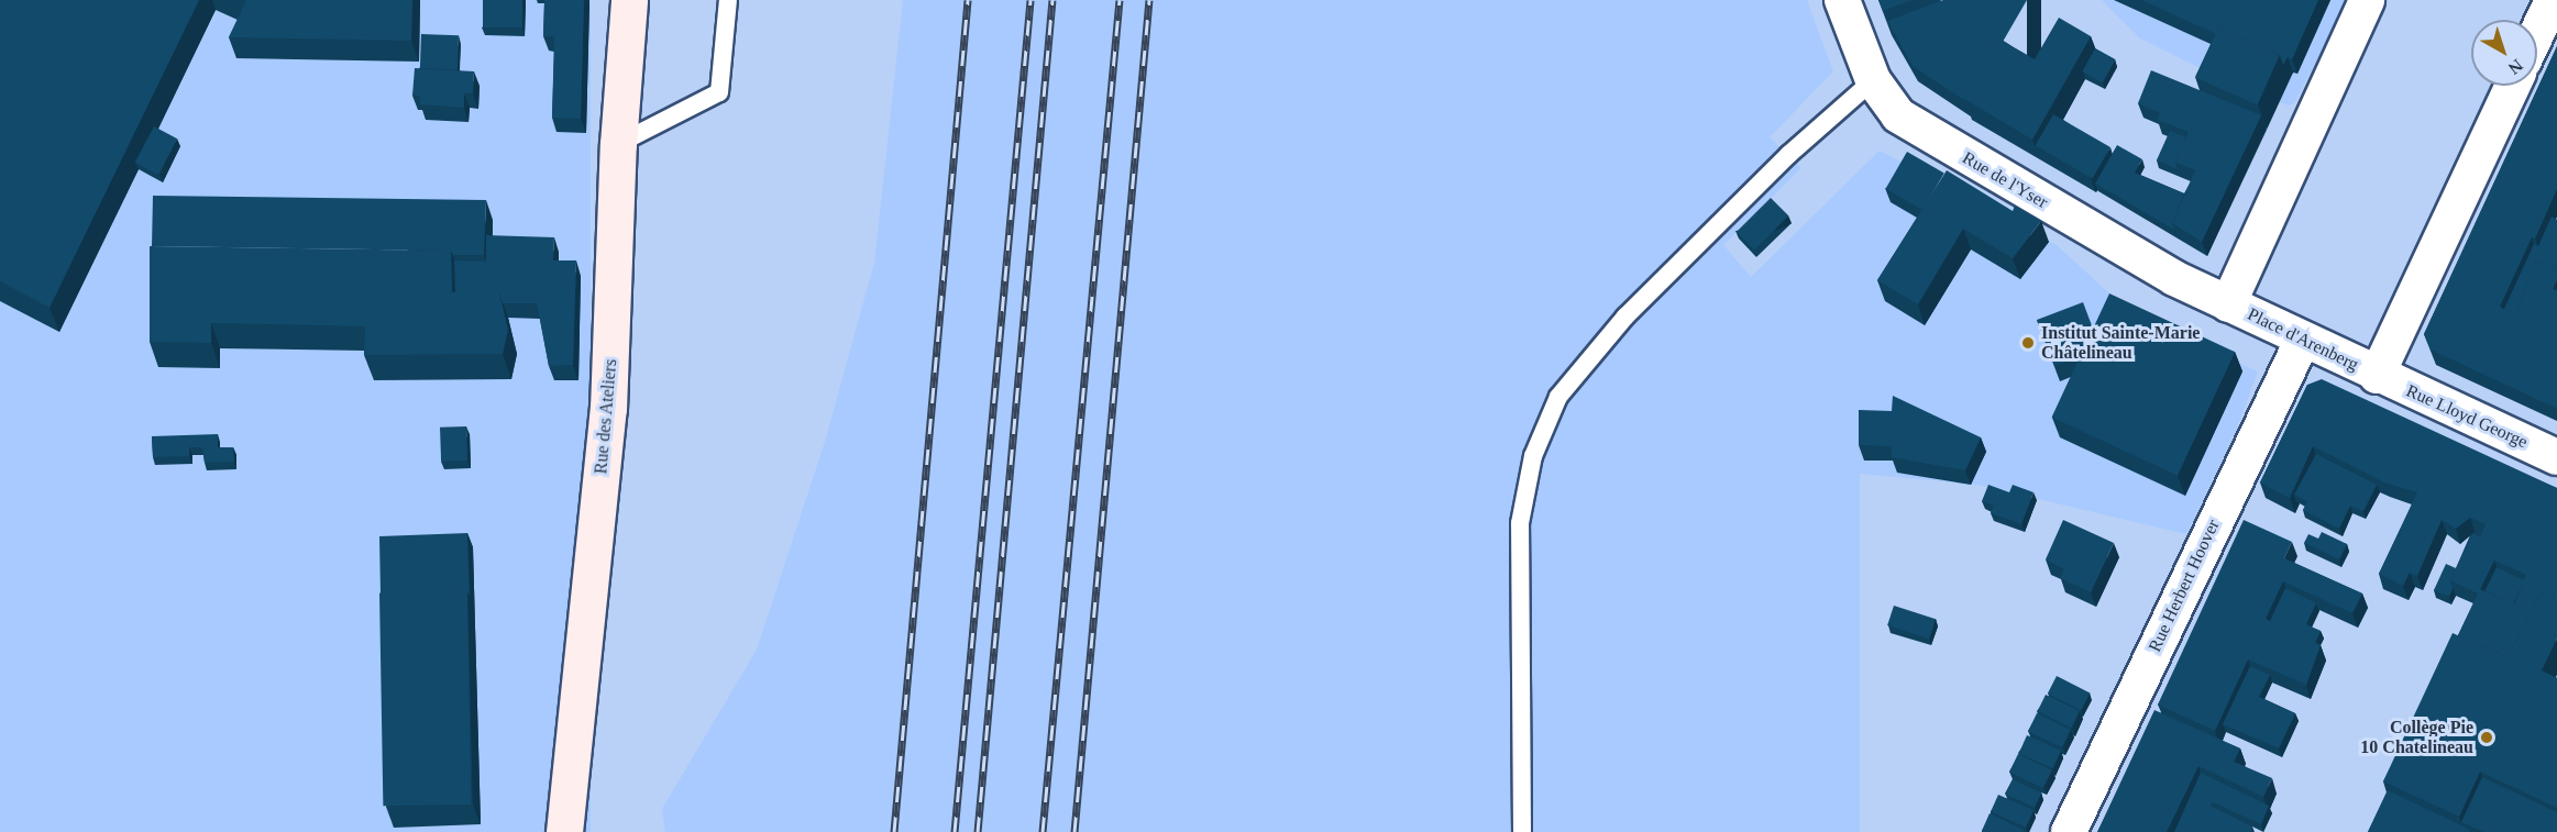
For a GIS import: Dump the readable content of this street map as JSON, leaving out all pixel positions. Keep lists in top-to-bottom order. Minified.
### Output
{"streets":{"street":["Rue de l'Yser","Place d'Arenberg","Rue des Ateliers","Rue Lloyd George","Rue Herbert Hoover"]},"crossings":[["Rue de l'Yser","Place d'Arenberg"],["Place d'Arenberg","Rue Lloyd George"],["Place d'Arenberg","Rue Herbert Hoover"]],"places":["Institut Sainte-Marie Châtelineau","Collège Pie 10 Chatelineau"],"north":"bottom right"}
